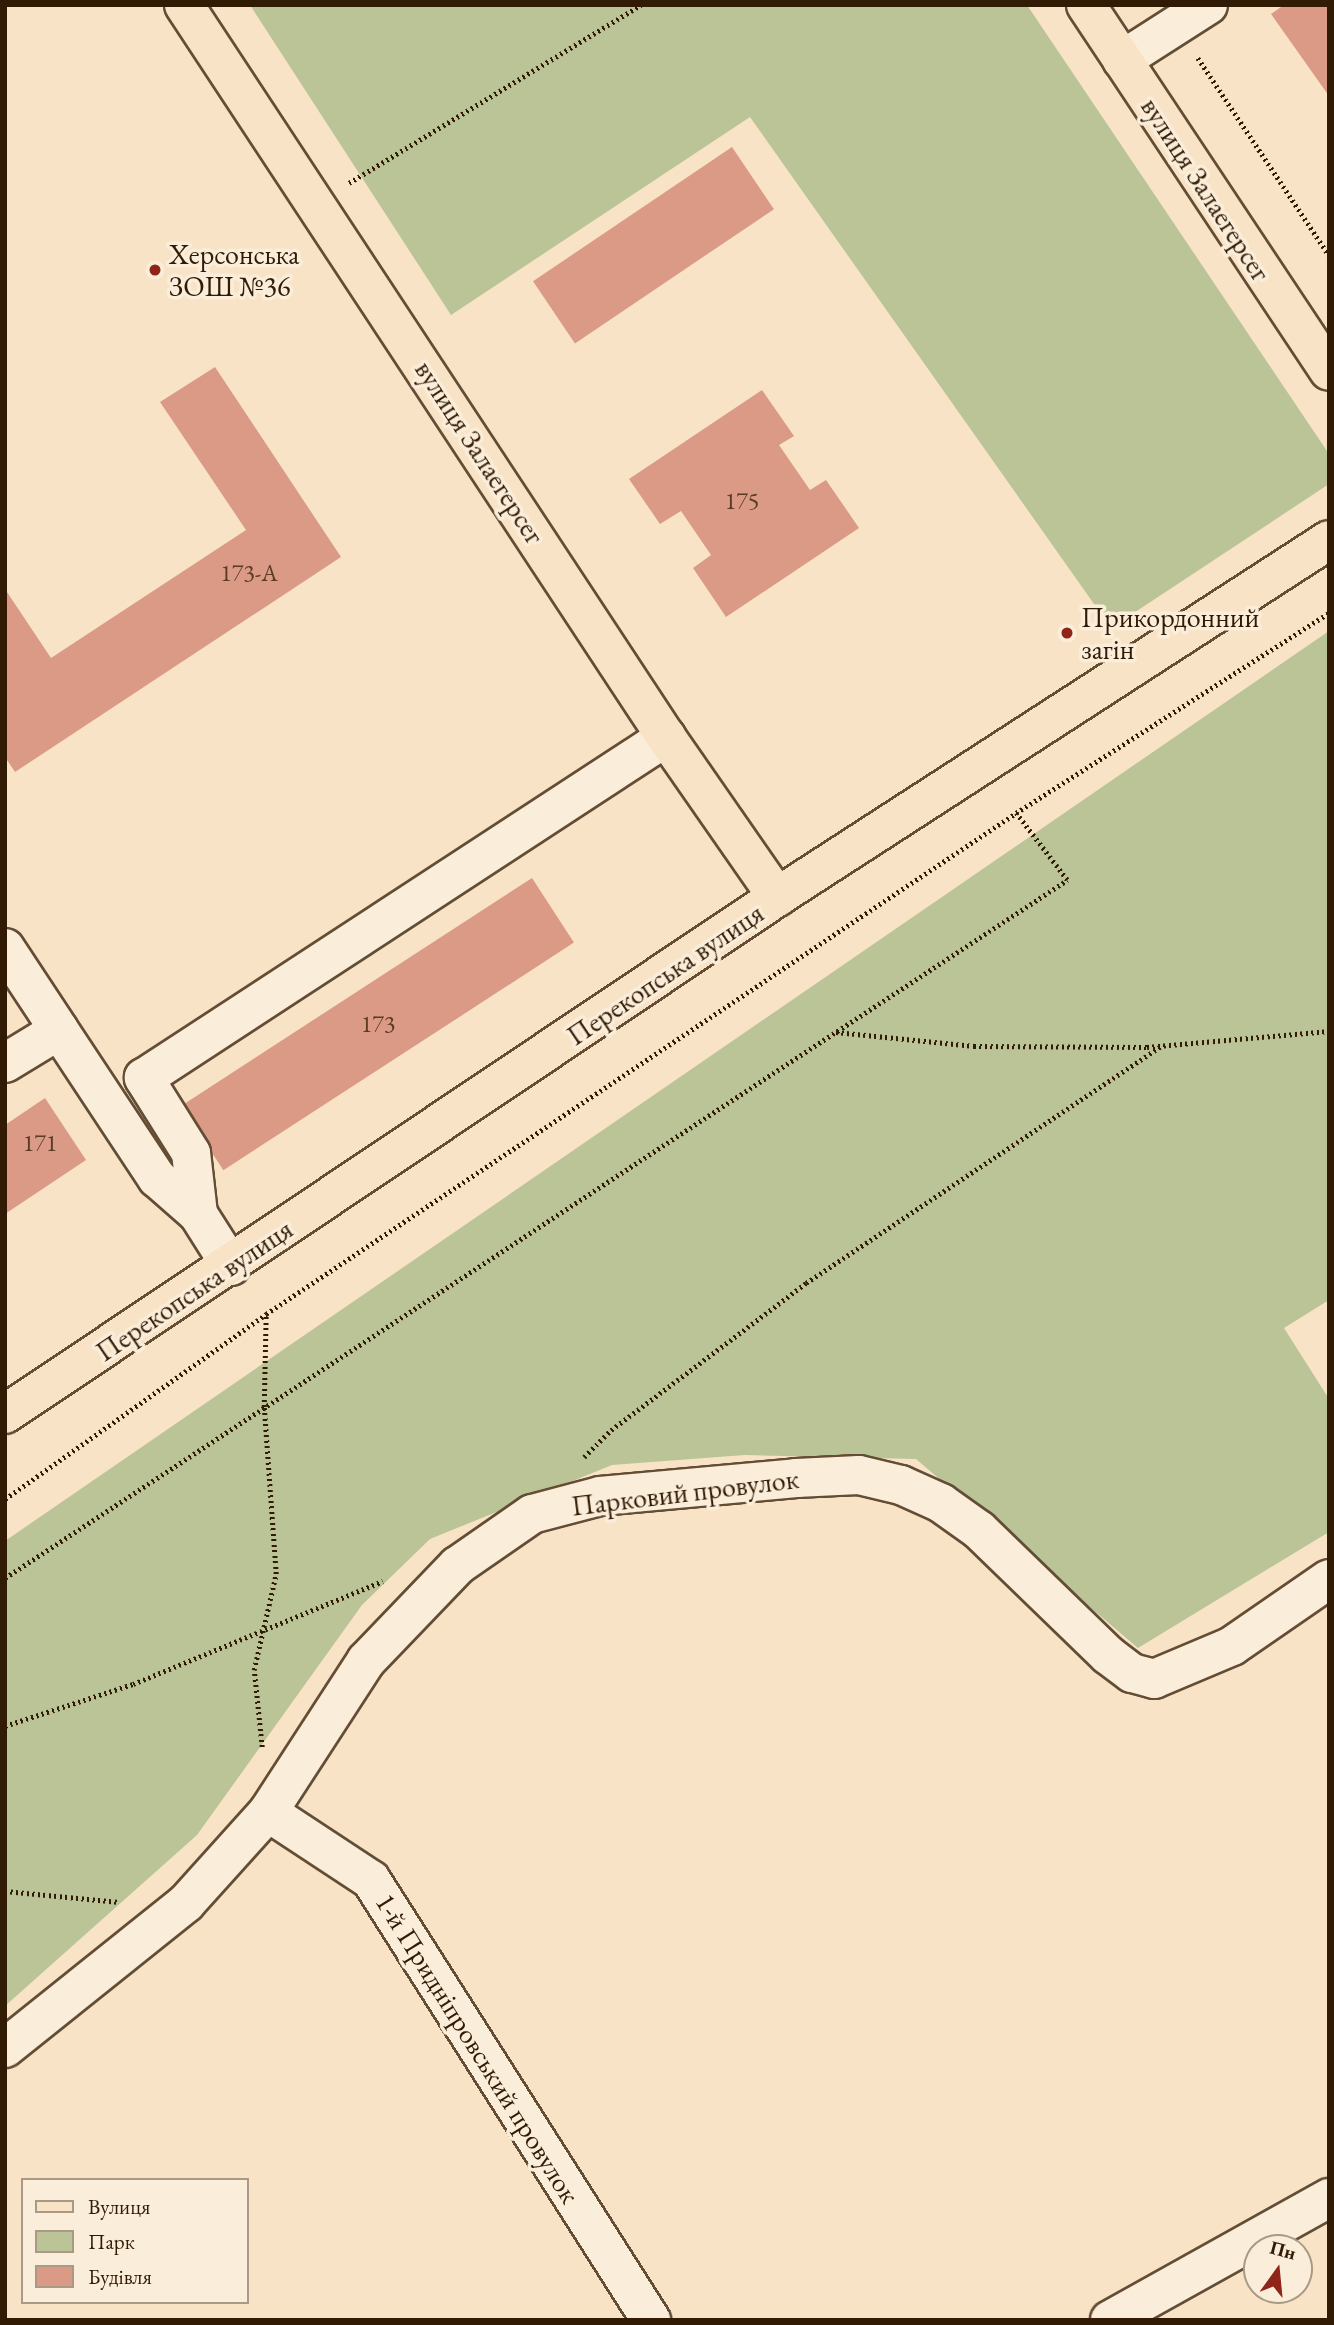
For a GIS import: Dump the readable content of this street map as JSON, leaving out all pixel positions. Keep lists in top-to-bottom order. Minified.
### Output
{"streets":{"main road":["вулиця Залаегерсег","Перекопська вулиця"],"street":["Парковий провулок","1-й Придніпровський провулок"]},"crossings":[["вулиця Залаегерсег","Перекопська вулиця"],["Парковий провулок","1-й Придніпровський провулок"]],"places":["Херсонська ЗОШ №36","Прикордонний загін"],"house_numbers":["175","173-А","173","171"],"legend":["Вулиця","Парк","Будівля"],"north":"top"}
